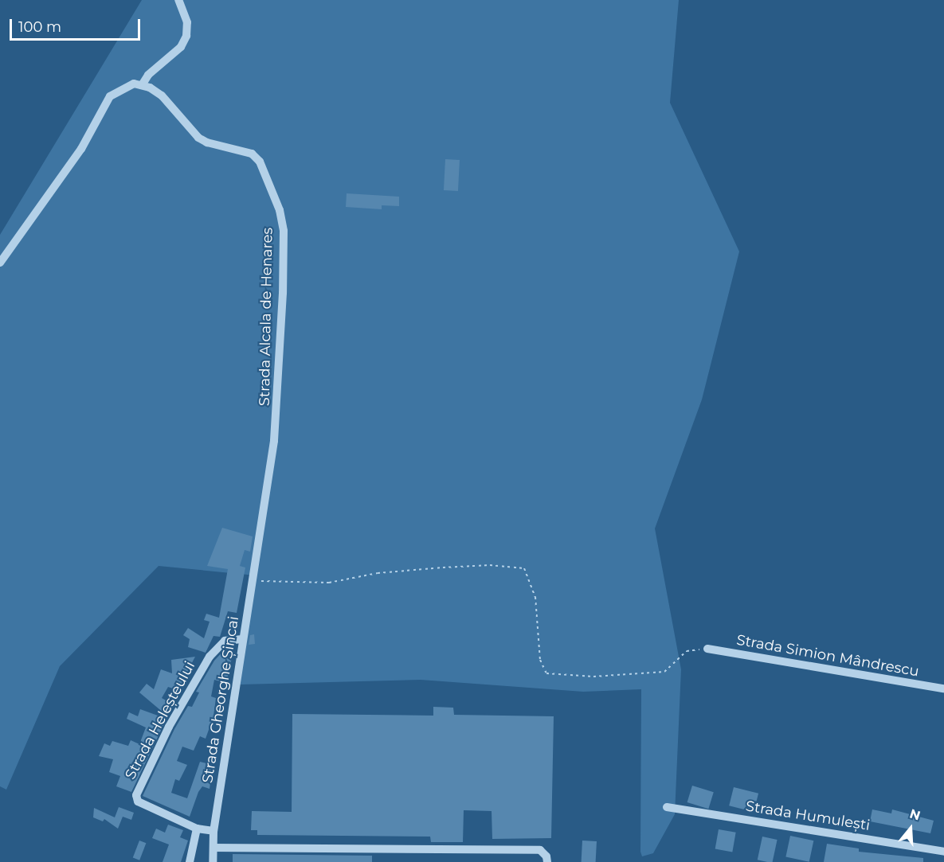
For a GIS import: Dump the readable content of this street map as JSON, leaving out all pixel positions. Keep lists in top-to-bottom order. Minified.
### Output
{"streets":{"street":["Strada Alcala de Henares","Strada Simion Mândrescu","Strada Gheorghe Șincai","Strada Heleșteului","Strada Humulești"]},"crossings":[["Strada Alcala de Henares","Strada Gheorghe Șincai"],["Strada Gheorghe Șincai","Strada Heleșteului"]],"scale_bar":"100 m","north":"top"}
